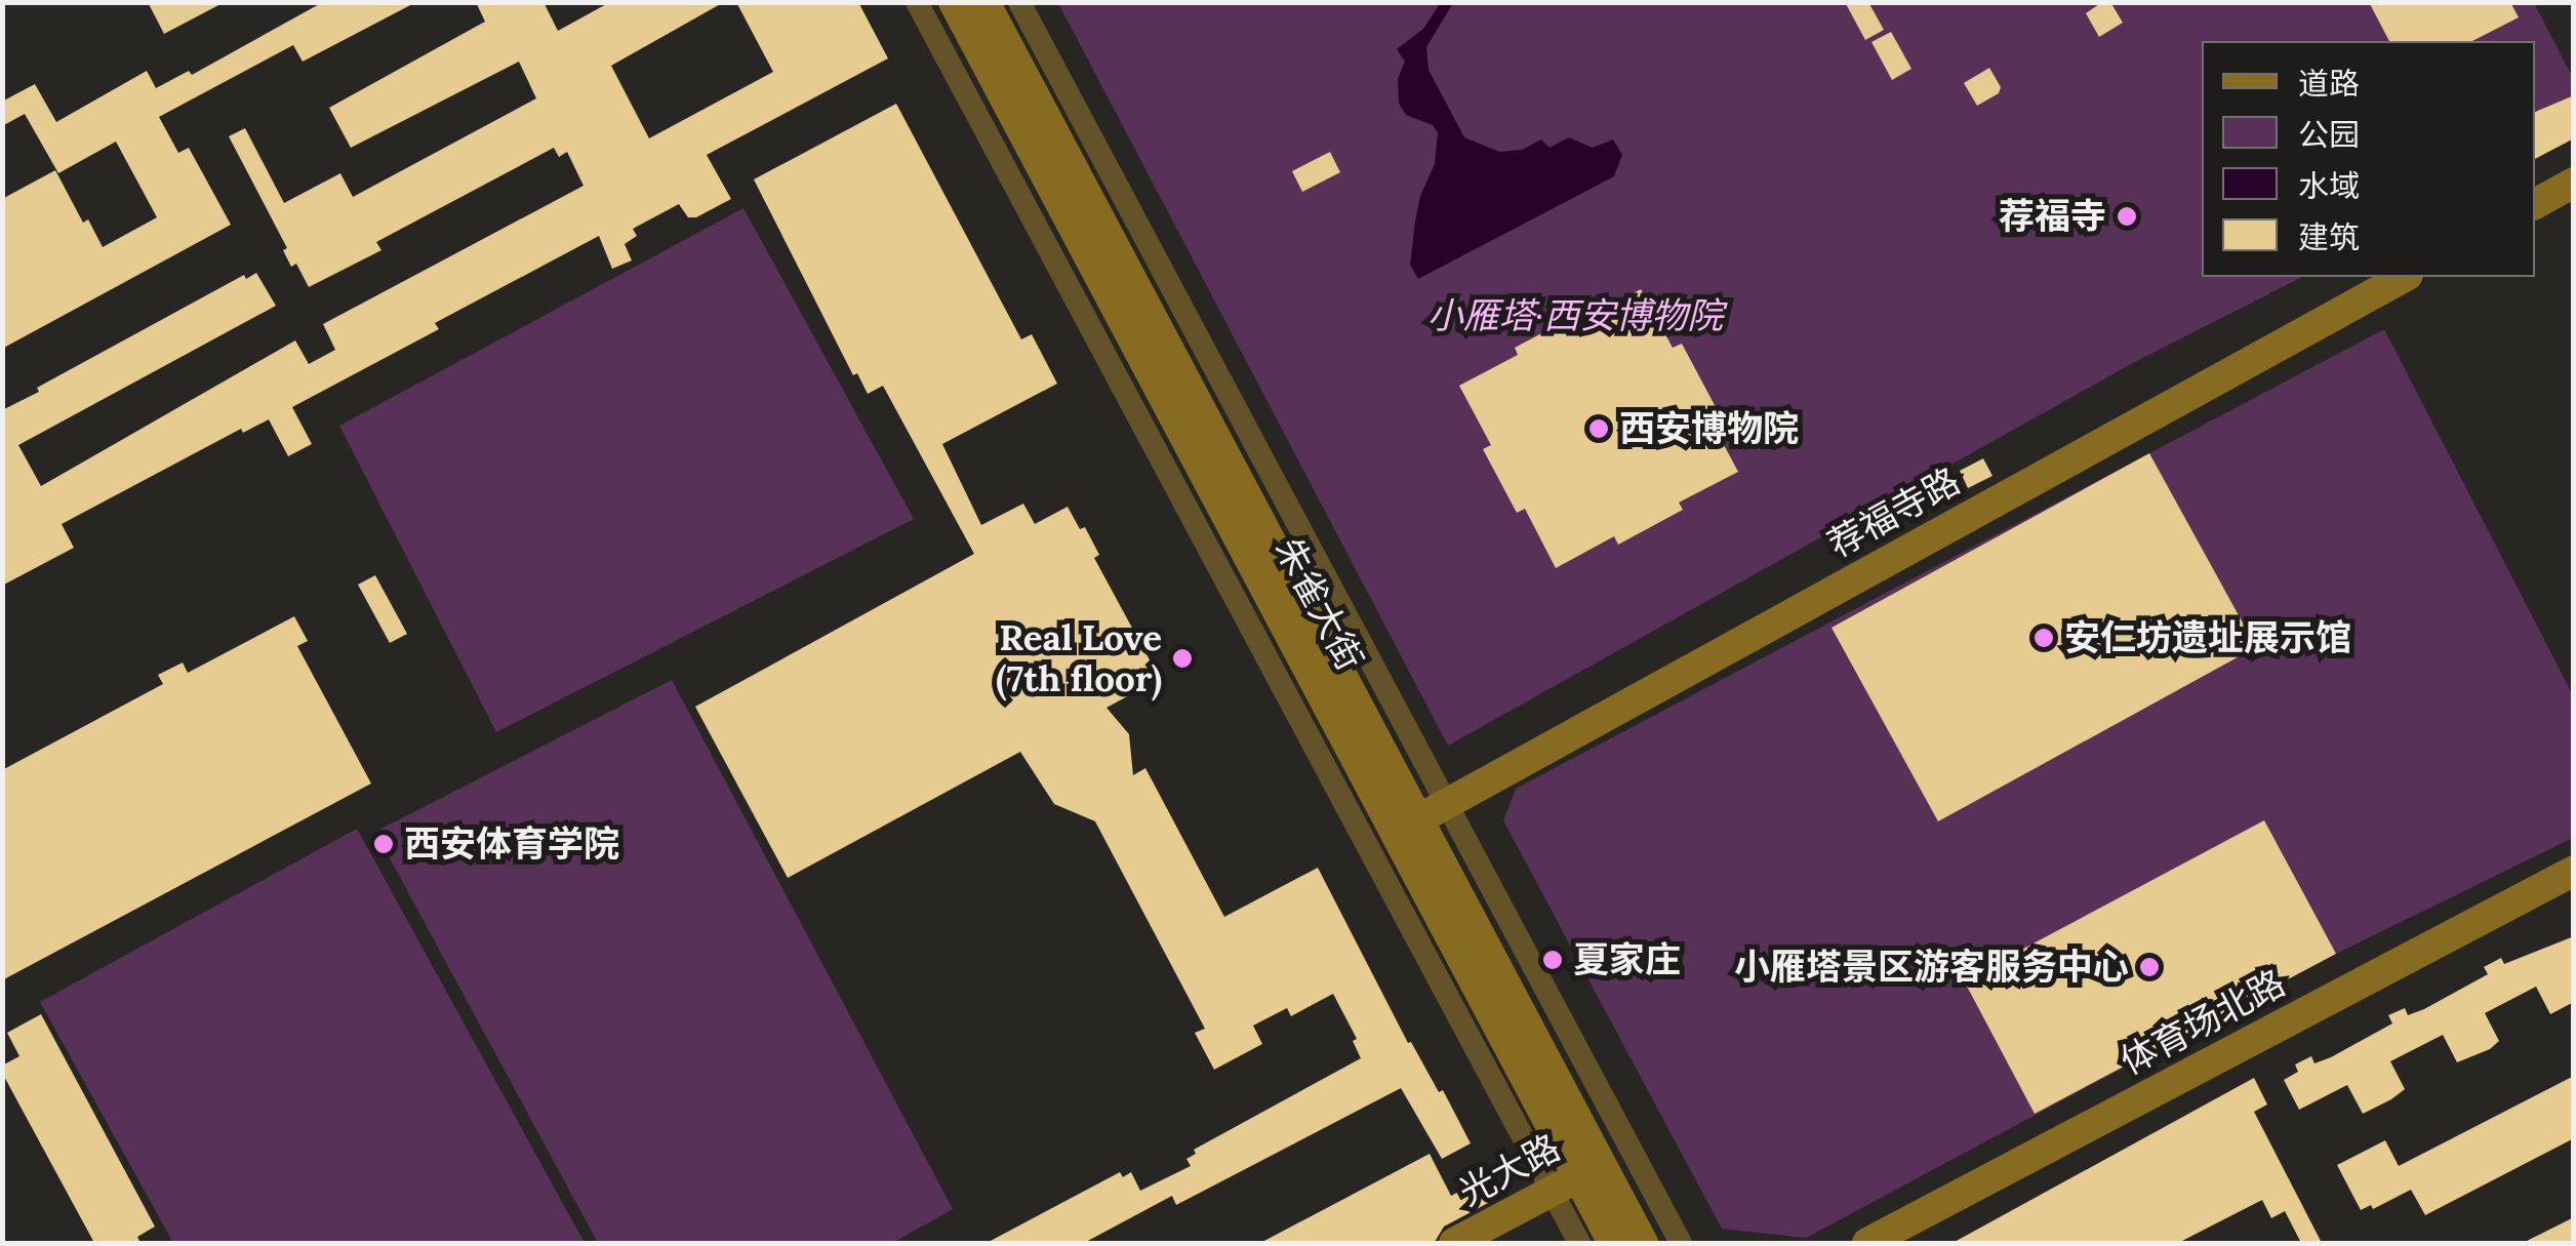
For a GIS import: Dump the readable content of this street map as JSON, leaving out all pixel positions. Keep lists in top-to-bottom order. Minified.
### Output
{"streets":{"main road":["荐福寺路","朱雀大街","体育场北路","光大路"]},"crossings":[["荐福寺路","朱雀大街"],["朱雀大街","光大路"]],"parks":["小雁塔·西安博物院"],"places":["荐福寺","西安博物院","安仁坊遗址展示馆","Real Love (7th floor)","西安体育学院","夏家庄","小雁塔景区游客服务中心"],"legend":["道路","公园","水域","建筑"]}
